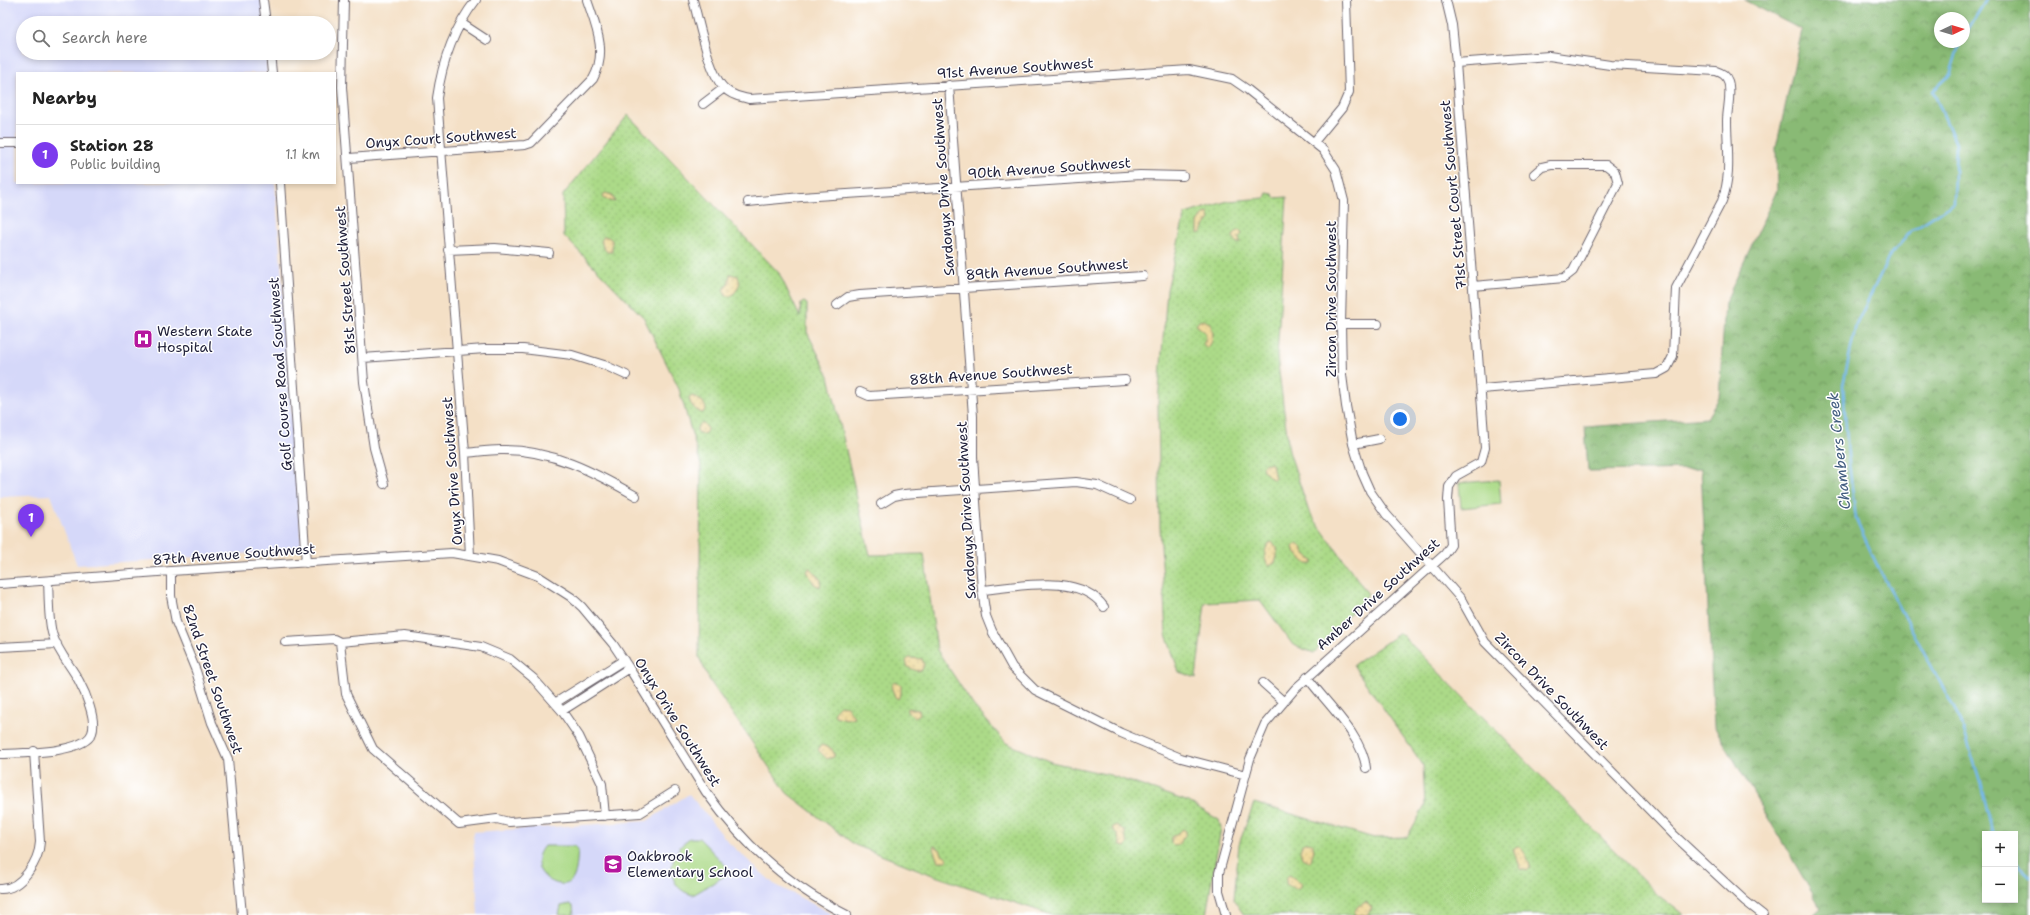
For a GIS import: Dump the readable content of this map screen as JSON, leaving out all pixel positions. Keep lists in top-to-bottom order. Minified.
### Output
{"streets":{"street":["91st Avenue Southwest","Onyx Court Southwest","90th Avenue Southwest","Sardonyx Drive Southwest","71st Street Court Southwest","89th Avenue Southwest","81st Street Southwest","Zircon Drive Southwest","Golf Course Road Southwest","88th Avenue Southwest","Onyx Drive Southwest","87th Avenue Southwest","Amber Drive Southwest","82nd Street Southwest"]},"crossings":[["91st Avenue Southwest","Sardonyx Drive Southwest"],["91st Avenue Southwest","Zircon Drive Southwest"],["Onyx Court Southwest","81st Street Southwest"],["Onyx Court Southwest","Onyx Drive Southwest"],["90th Avenue Southwest","Sardonyx Drive Southwest"],["Sardonyx Drive Southwest","89th Avenue Southwest"],["Sardonyx Drive Southwest","88th Avenue Southwest"],["Sardonyx Drive Southwest","Amber Drive Southwest"],["71st Street Court Southwest","Amber Drive Southwest"],["Zircon Drive Southwest","Amber Drive Southwest"],["Golf Course Road Southwest","87th Avenue Southwest"],["Onyx Drive Southwest","87th Avenue Southwest"],["87th Avenue Southwest","82nd Street Southwest"]],"water":["Chambers Creek"],"places":{"hospital":["Western State Hospital"],"school or university":["Oakbrook Elementary School"]},"north":"right","page":{"search":"Search here","heading":"Nearby","list":[{"mark":"1","name":"Station 28","note":"Public building","value":"1.1 km"}],"pins":"1","map_buttons":["+","−"]}}
